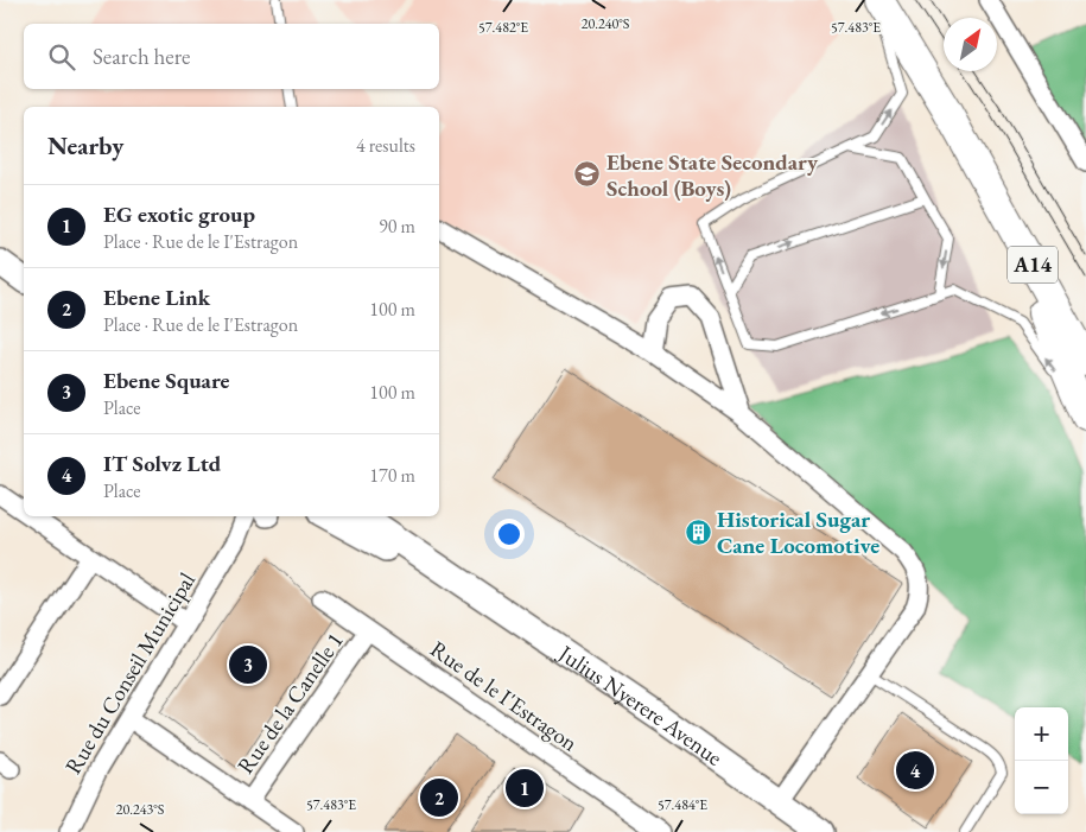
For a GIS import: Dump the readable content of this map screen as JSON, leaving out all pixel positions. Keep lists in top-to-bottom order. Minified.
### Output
{"streets":{"main road":["A14","Julius Nyerere Avenue"],"street":["Rue du Conseil Municipal","Rue de le I'Estragon","Rue de la Canelle 1"]},"crossings":[["Rue de le I'Estragon","Rue de la Canelle 1"]],"places":{"school or university":["Ebene State Secondary School (Boys)"],"building":["Historical Sugar Cane Locomotive"]},"north":"top right","page":{"search":"Search here","heading":["Nearby","4 results"],"list":[{"mark":"1","name":"EG exotic group","note":"Place · Rue de le I'Estragon","value":"90 m"},{"mark":"2","name":"Ebene Link","note":"Place · Rue de le I'Estragon","value":"100 m"},{"mark":"3","name":"Ebene Square","note":"Place","value":"100 m"},{"mark":"4","name":"IT Solvz Ltd","note":"Place","value":"170 m"}],"pins":["3","4","1","2"],"map_buttons":["+","−"]},"coordinates":["20.240°S","57.482°E","57.483°E","57.484°E","20.243°S"]}
